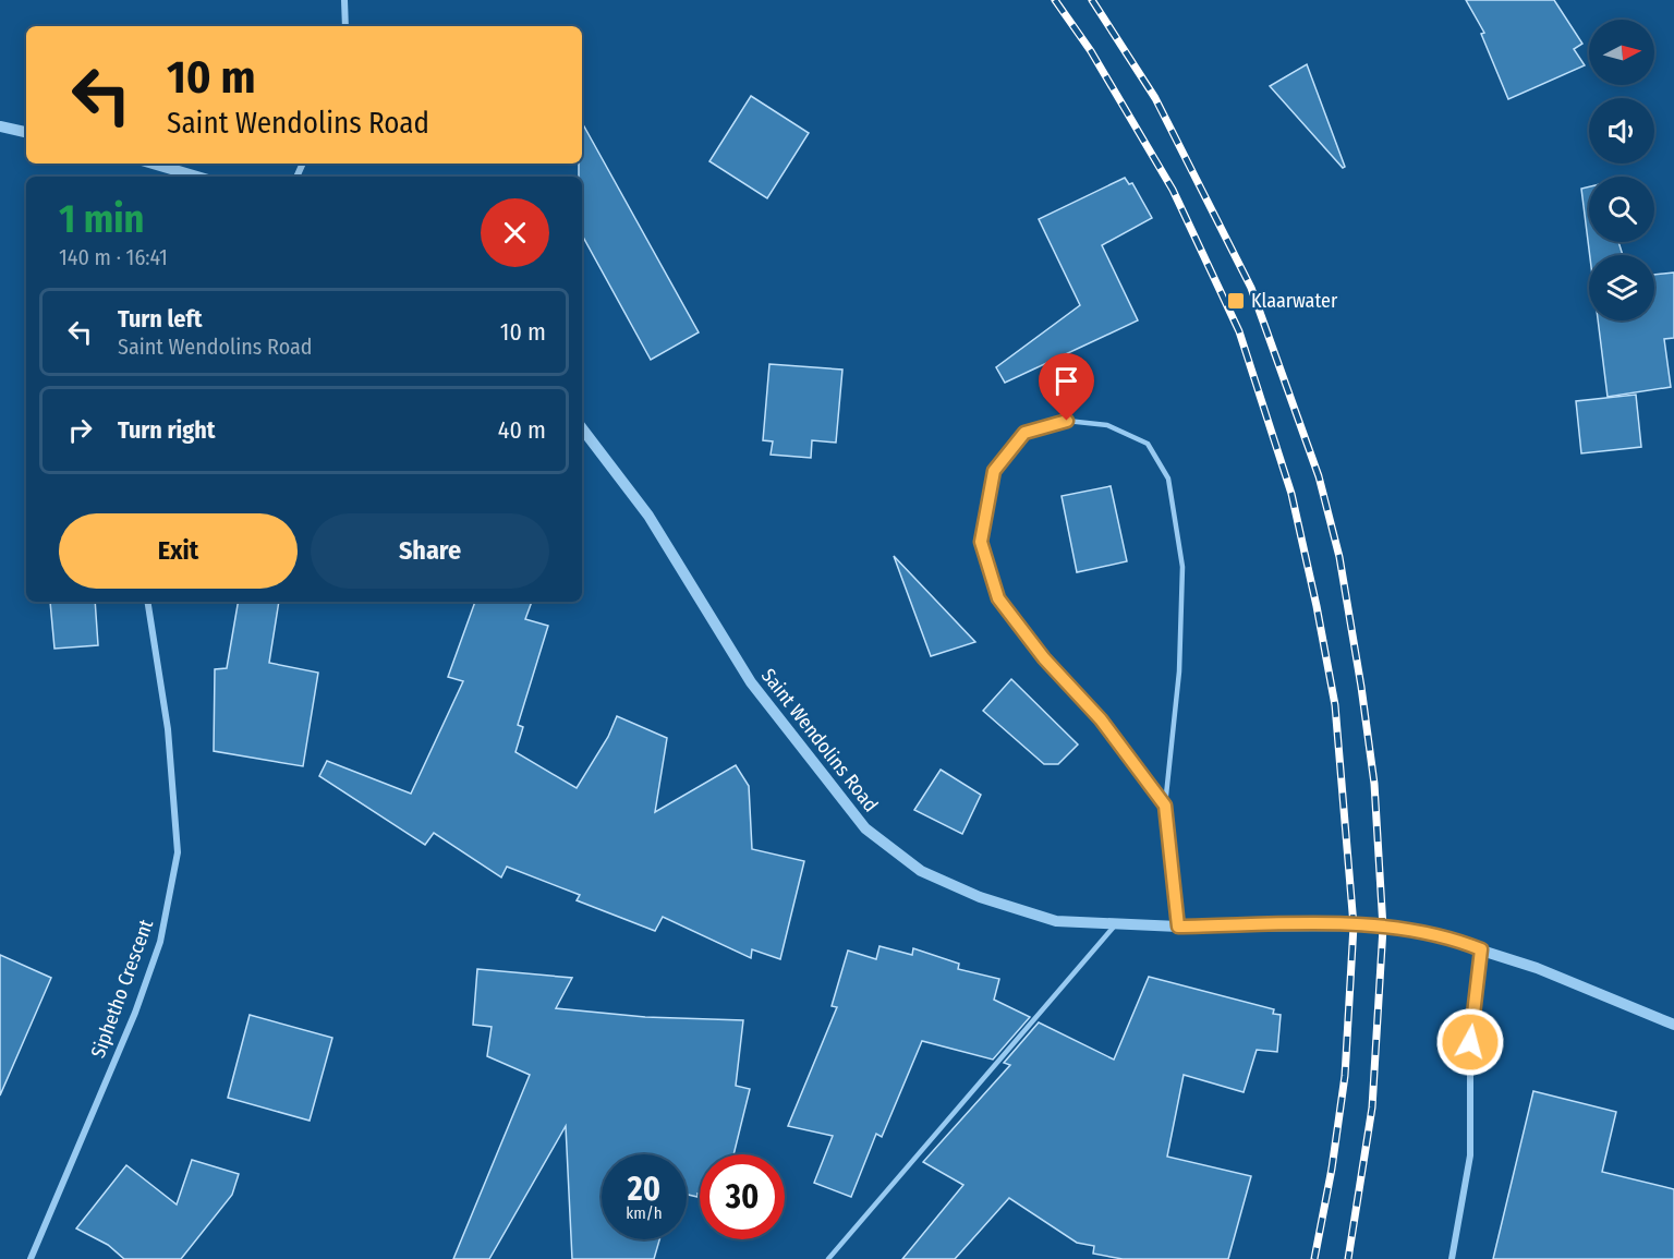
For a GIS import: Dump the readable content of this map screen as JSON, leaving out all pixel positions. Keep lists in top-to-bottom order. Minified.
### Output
{"streets":{"street":["Saint Wendolins Road","Siphetho Crescent"]},"places":{"transit":["Klaarwater"]},"north":"right","page":{"turn":["10 m","Saint Wendolins Road"],"heading":["1 min","140 m · 16:41"],"list":[{"name":"Turn left","note":"Saint Wendolins Road","value":"10 m"},{"name":"Turn right","value":"40 m"}],"buttons":["Exit","Share"],"speed":"20 km/h","limit":"30"}}
